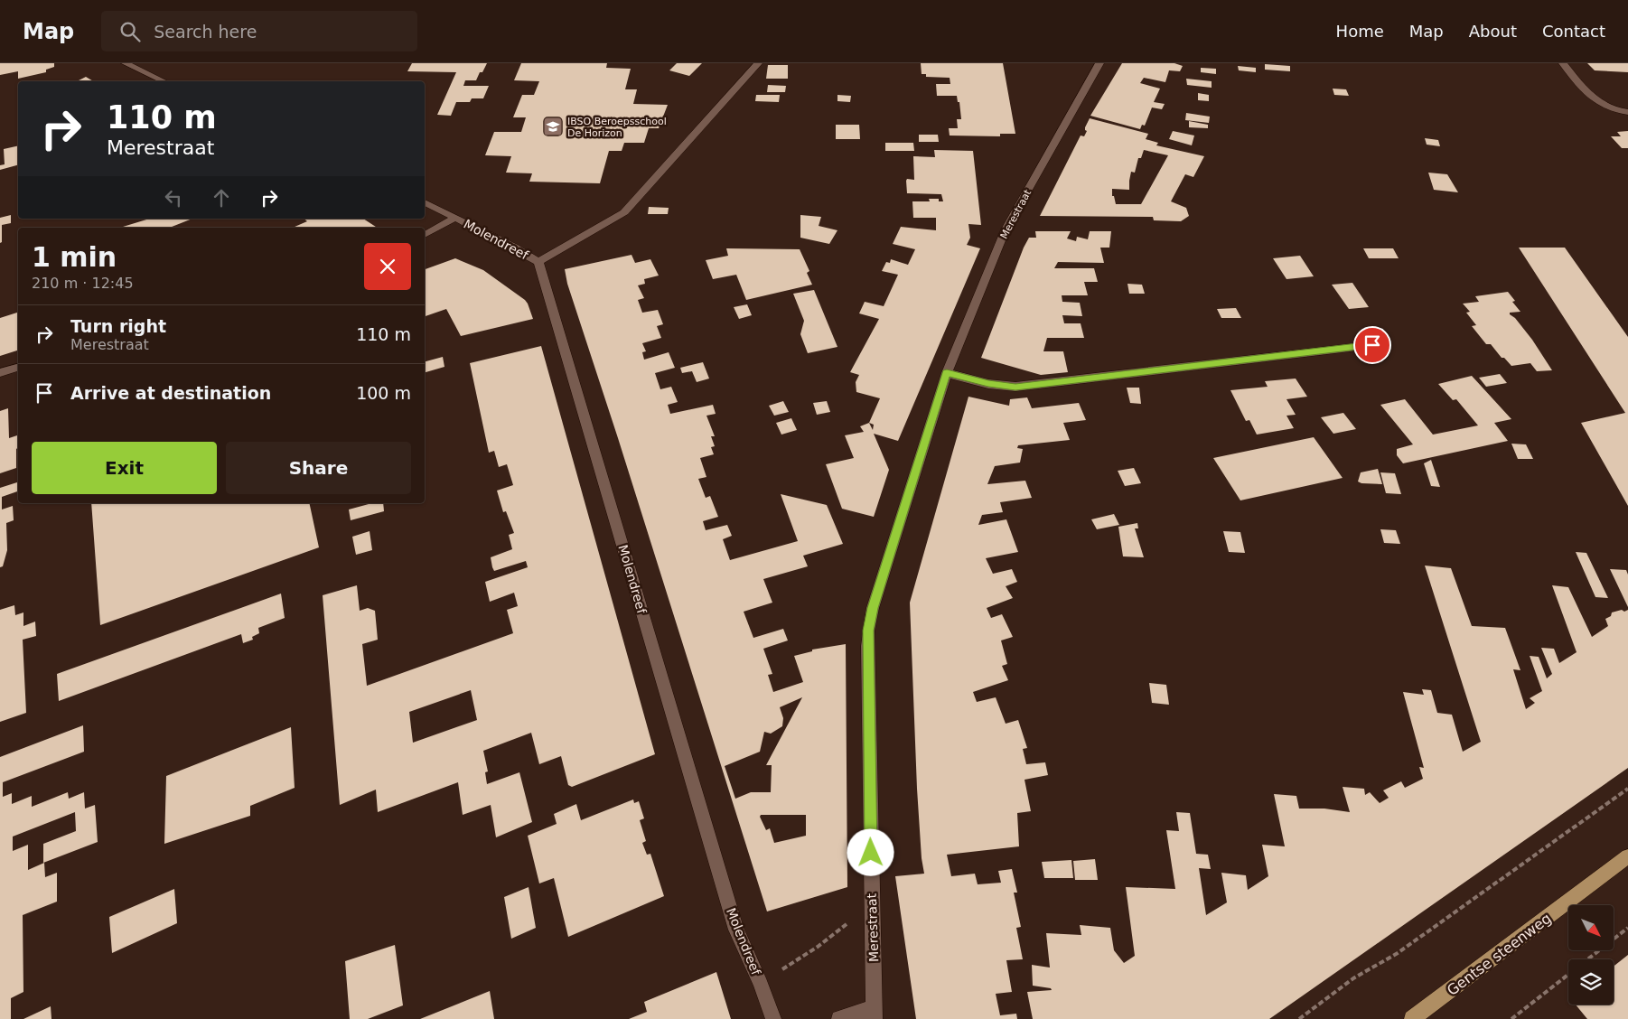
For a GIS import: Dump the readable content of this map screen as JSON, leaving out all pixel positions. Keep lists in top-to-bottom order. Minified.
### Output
{"streets":{"main road":["Gentse steenweg"],"street":["Merestraat","Molendreef"]},"places":{"school or university":["IBSO Beroepsschool De Horizon"]},"north":"bottom right","page":{"header":"Map","search":"Search here","nav":["Home","Map","About","Contact"],"turn":["110 m","Merestraat"],"heading":["1 min","210 m · 12:45"],"list":[{"name":"Turn right","note":"Merestraat","value":"110 m"},{"name":"Arrive at destination","value":"100 m"}],"buttons":["Exit","Share"]}}
